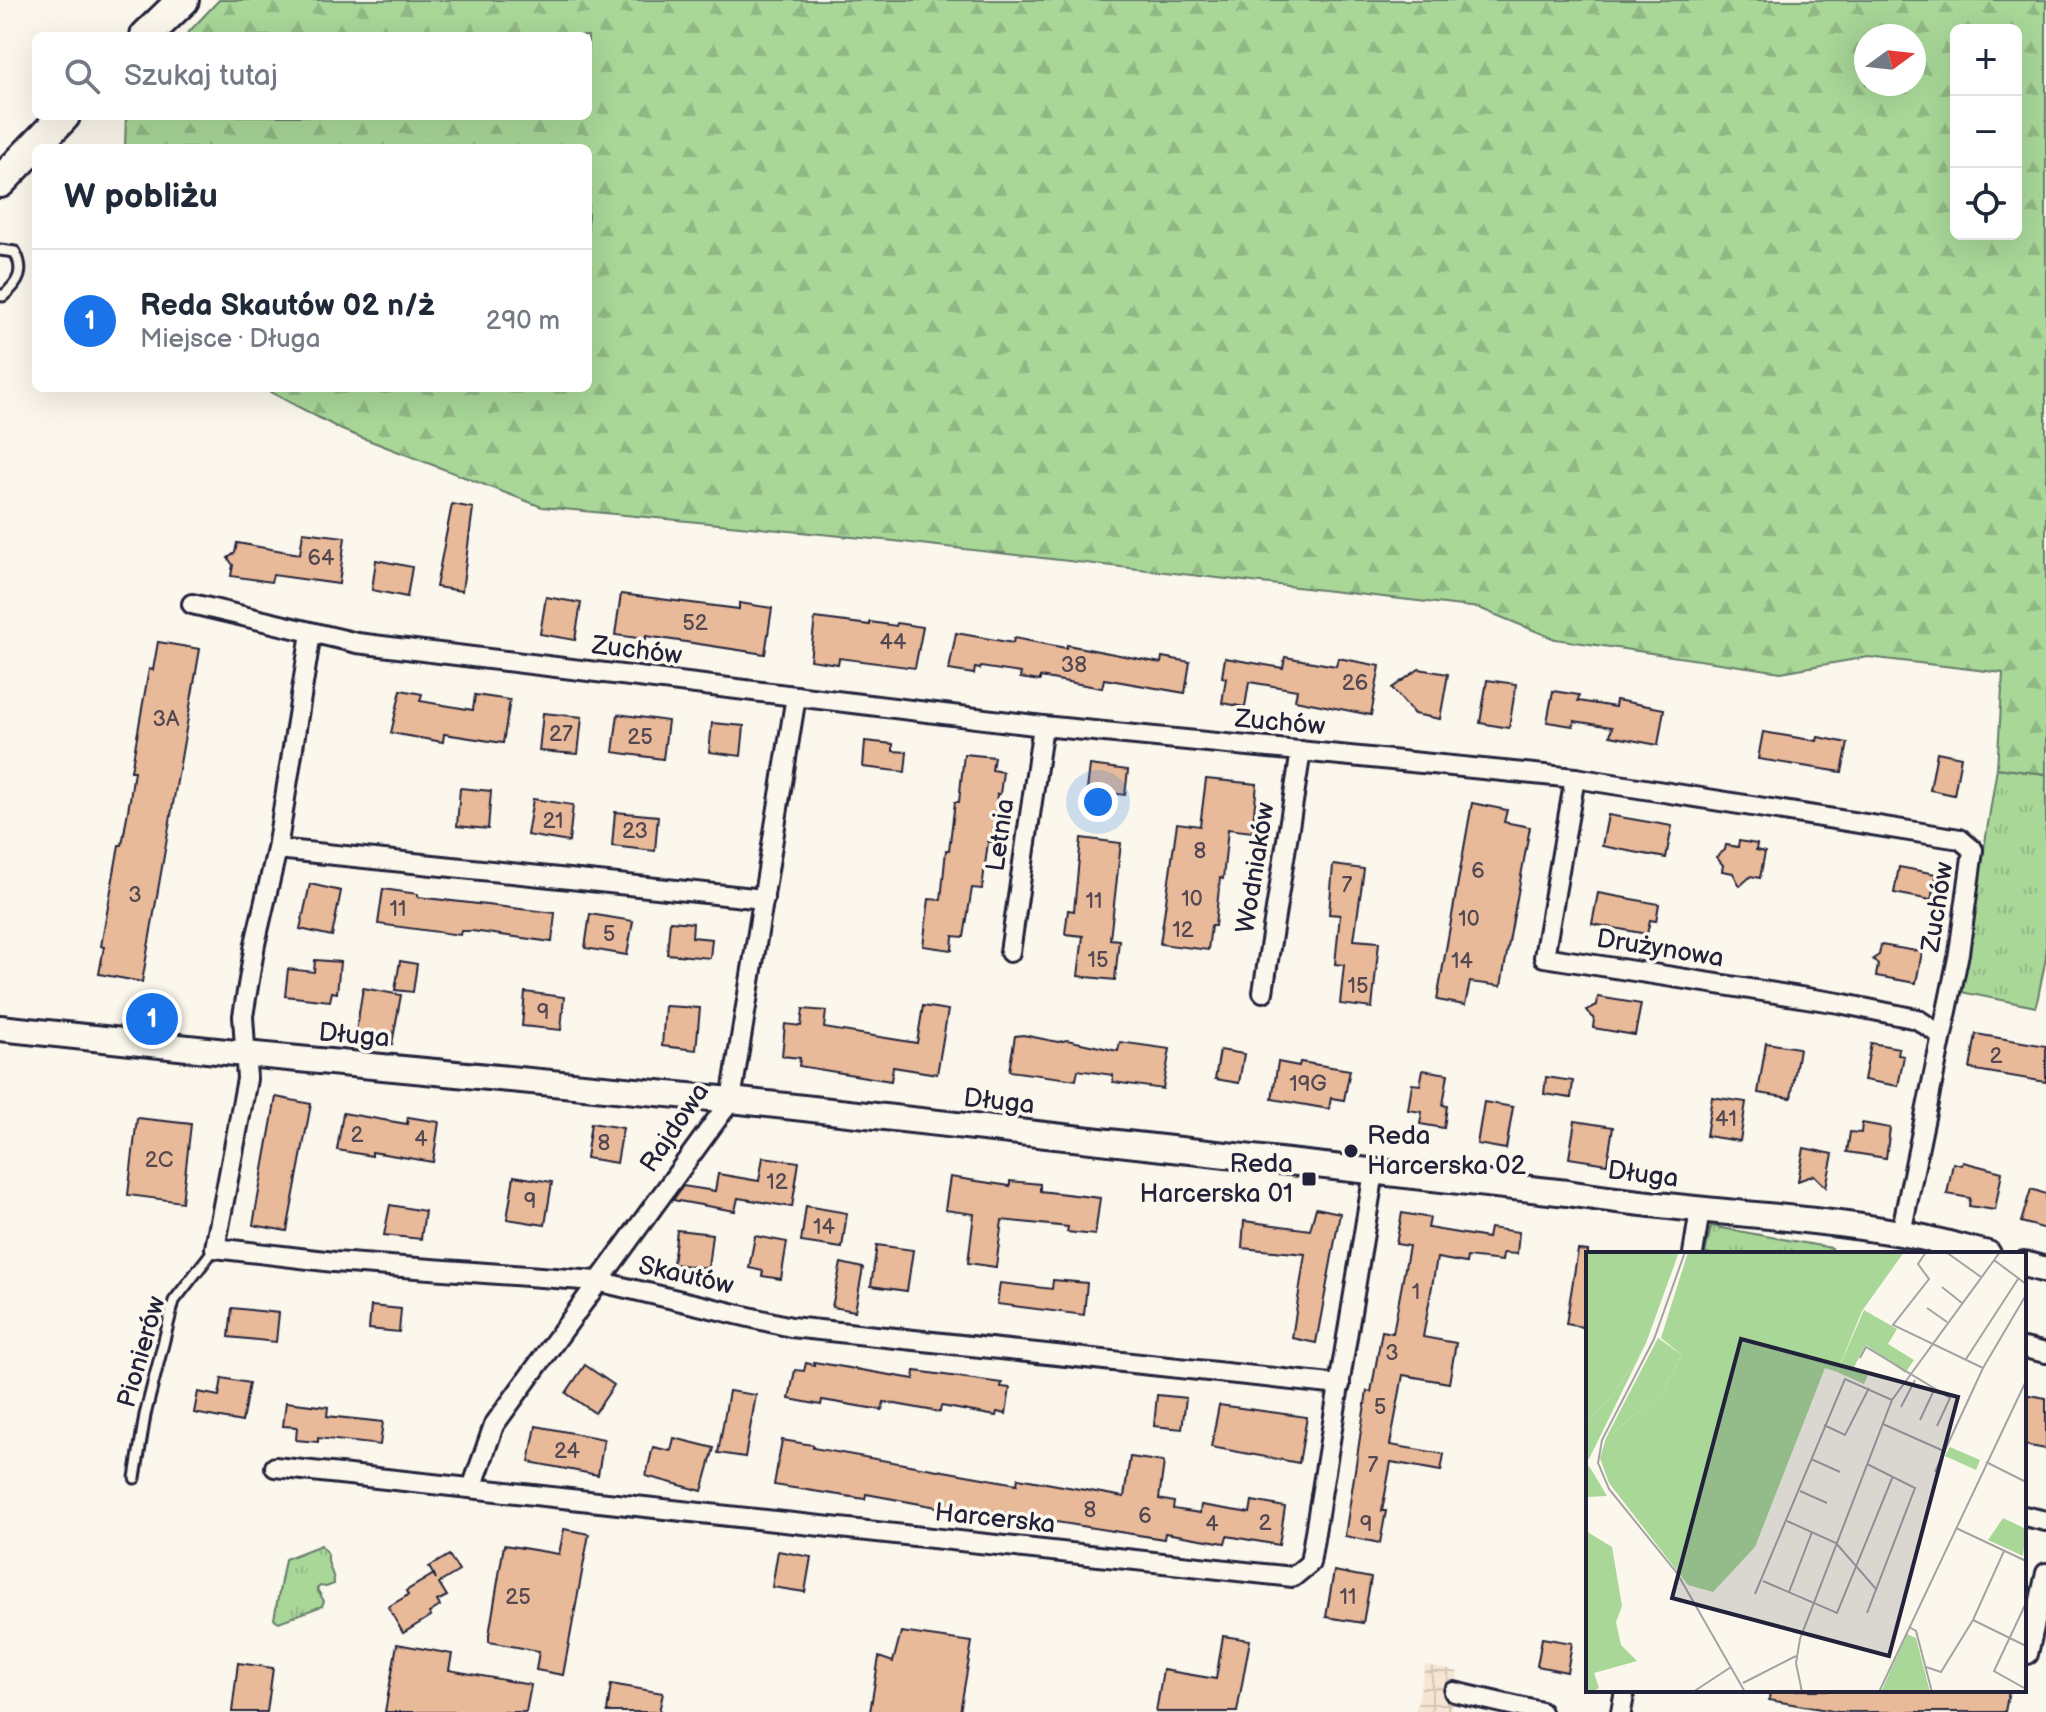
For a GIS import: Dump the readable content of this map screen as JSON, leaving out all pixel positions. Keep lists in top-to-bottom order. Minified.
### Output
{"streets":{"street":["Zuchów","Letnia","Wodniaków","Drużynowa","Długa","Rajdowa","Skautów","Harcerska"],"lane":["Pionierów"]},"crossings":[["Zuchów","Letnia"],["Zuchów","Wodniaków"],["Zuchów","Drużynowa"],["Zuchów","Długa"],["Zuchów","Rajdowa"],["Długa","Rajdowa"],["Długa","Harcerska"],["Rajdowa","Skautów"],["Rajdowa","Harcerska"],["Skautów","Pionierów"],["Skautów","Harcerska"]],"places":{"other":["Reda Harcerska 02"],"transit":["Reda Harcerska 01"]},"house_numbers":["64","52","44","38","26","3A","27","25","21","23","8","6","7","3","10","11","11","10","12","5","15","14","15","9","2","19G","41","2","4","8","2C","12","9","14","1","3","5","24","7","8","6","2","4","9","25","11"],"north":"right","page":{"map_buttons":["+","−"],"search":"Szukaj tutaj","heading":"W pobliżu","list":[{"mark":"1","name":"Reda Skautów 02 n/ż","note":"Miejsce · Długa","value":"290 m"}],"pins":"1"}}
